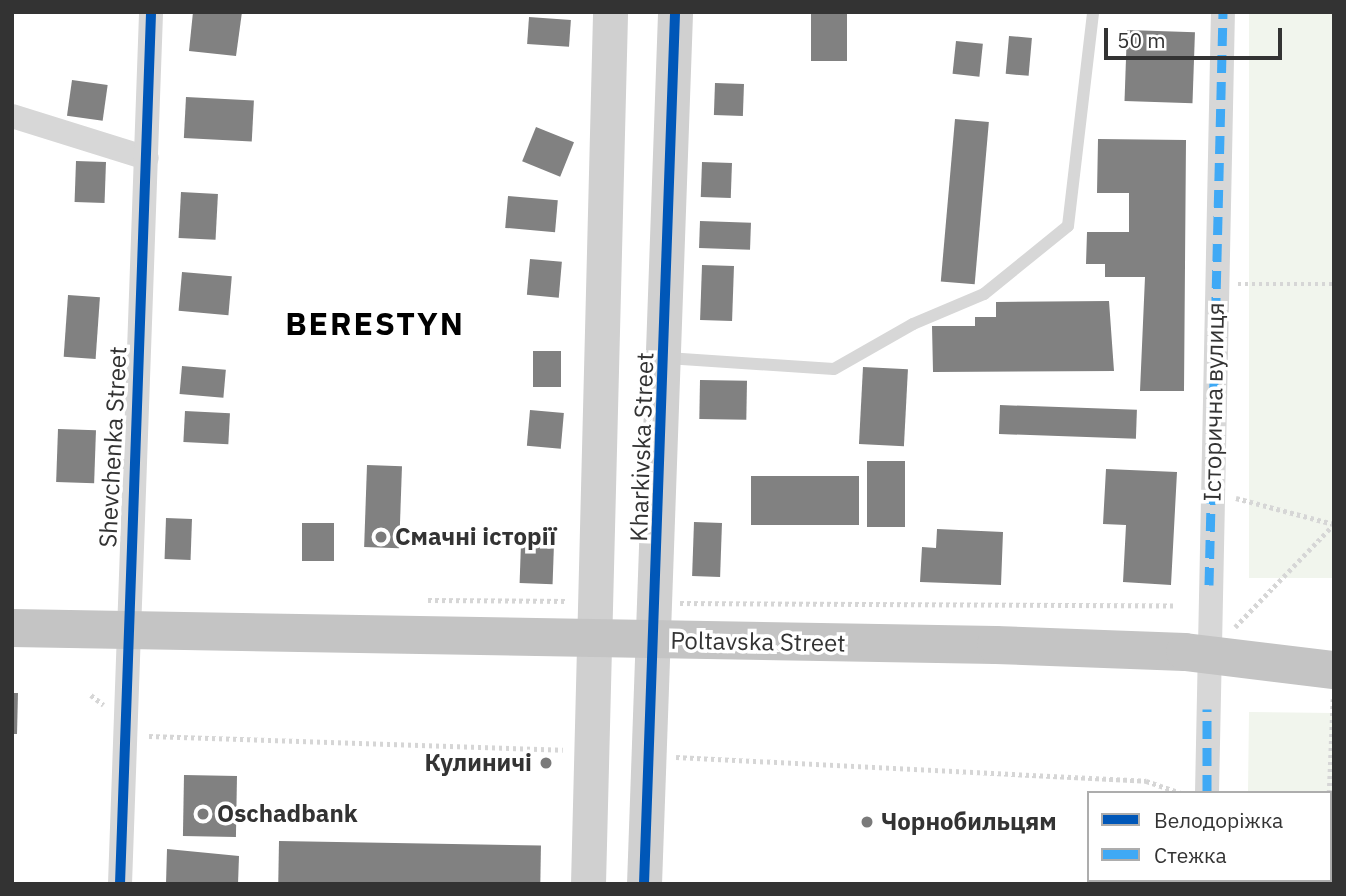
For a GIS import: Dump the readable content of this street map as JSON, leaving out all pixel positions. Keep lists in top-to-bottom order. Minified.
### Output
{"streets":{"highway":["Poltavska Street"],"street":["Історична вулиця","Shevchenka Street","Kharkivska Street"]},"crossings":[["Історична вулиця","Poltavska Street"],["Shevchenka Street","Poltavska Street"],["Kharkivska Street","Poltavska Street"]],"districts":["BERESTYN"],"places":["Смачні історії","Кулиничі","Oschadbank","Чорнобильцям"],"legend":["Велодоріжка","Стежка"],"scale_bar":"50 m"}
